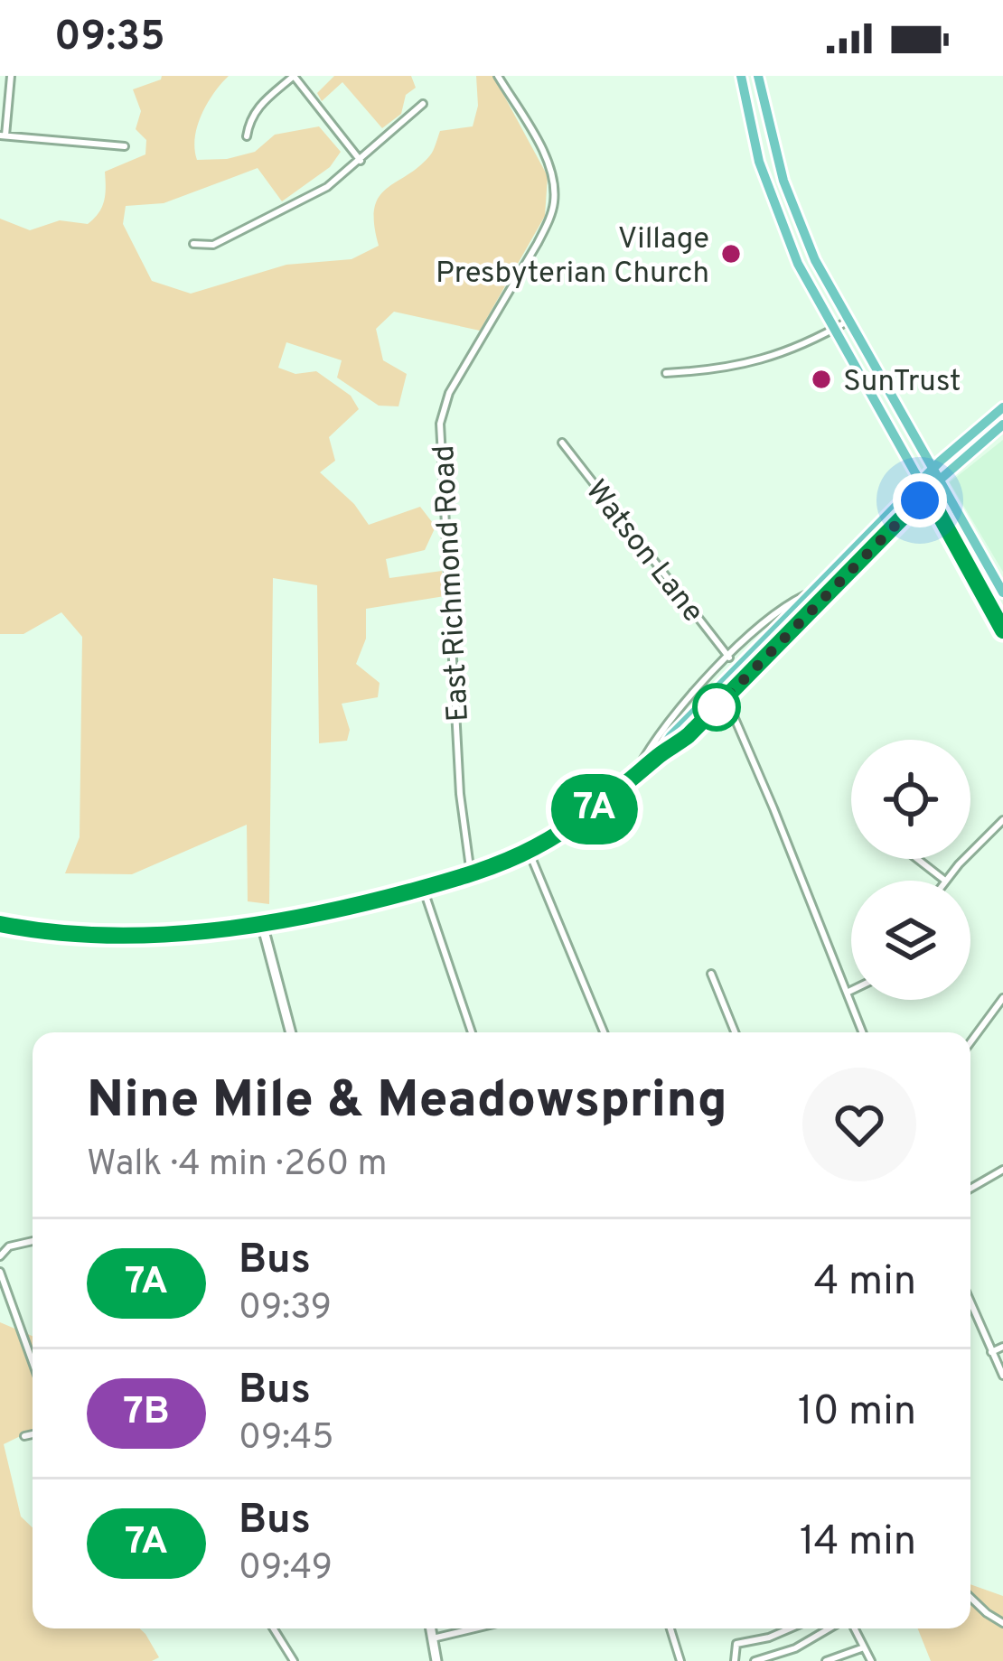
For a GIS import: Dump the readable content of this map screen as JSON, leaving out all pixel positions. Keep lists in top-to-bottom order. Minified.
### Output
{"streets":{"street":["Watson Lane","East Richmond Road"]},"places":["Village Presbyterian Church","SunTrust"],"lines":["bus line 7A"],"page":{"status":"09:35","on_map":"7A","heading":["Nine Mile & Meadowspring","Walk · 4 min · 260 m"],"list":[{"mark":"7A","name":"Bus","note":"09:39","value":"4 min"},{"mark":"7B","name":"Bus","note":"09:45","value":"10 min"},{"mark":"7A","name":"Bus","note":"09:49","value":"14 min"}]}}
